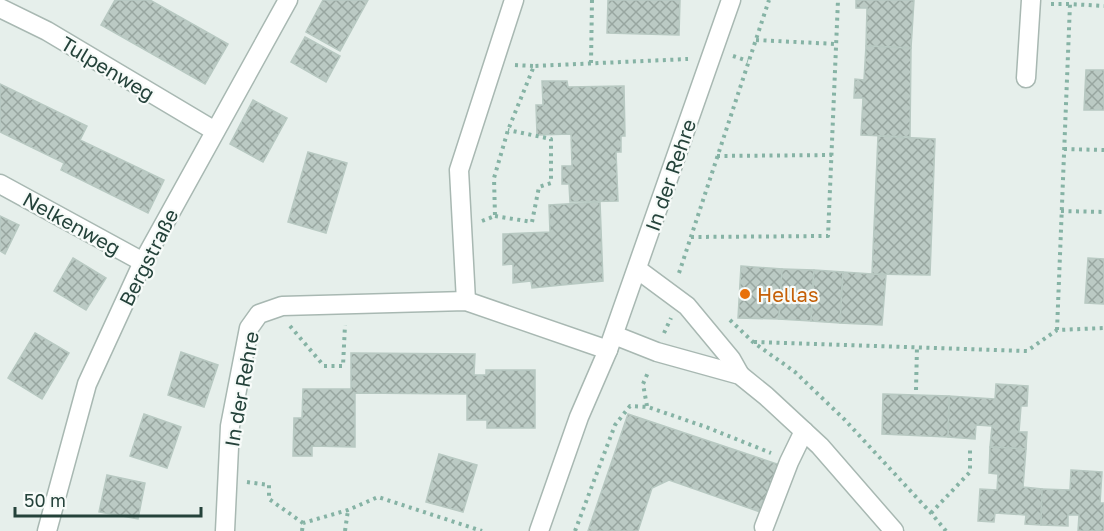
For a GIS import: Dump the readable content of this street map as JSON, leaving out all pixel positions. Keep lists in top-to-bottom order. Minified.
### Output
{"streets":{"street":["Tulpenweg","In der Rehre","Nelkenweg","Bergstraße"]},"crossings":[["Tulpenweg","Bergstraße"],["Nelkenweg","Bergstraße"]],"places":["Hellas"],"scale_bar":"50 m"}
